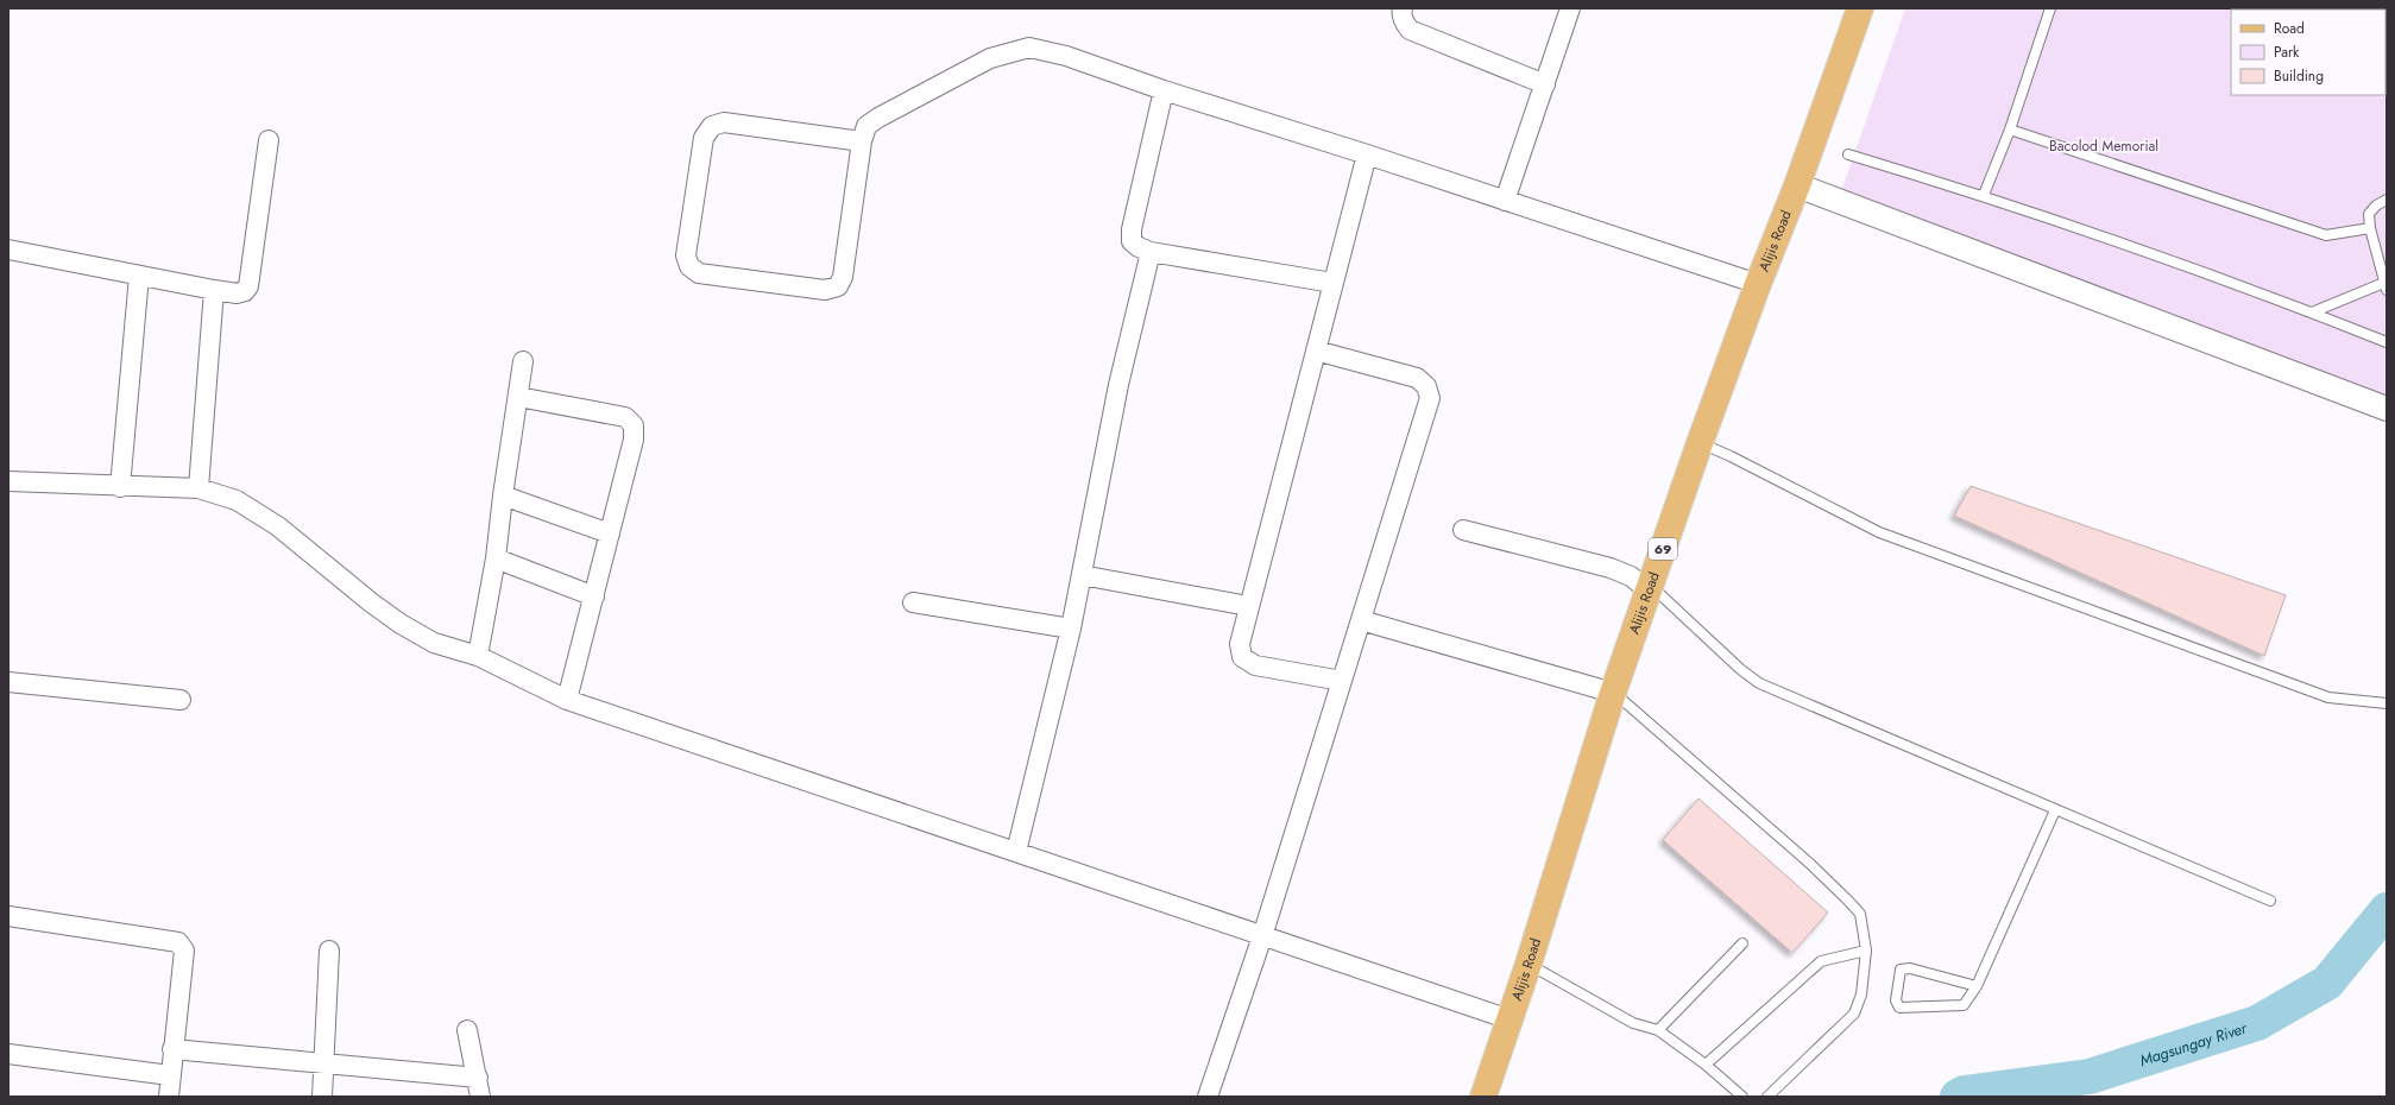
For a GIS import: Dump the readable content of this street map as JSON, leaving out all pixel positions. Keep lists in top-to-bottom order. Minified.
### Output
{"streets":{"main road":["Alijis Road","69"]},"water":["Magsungay River"],"parks":["Bacolod Memorial"],"legend":["Road","Park","Building"]}
